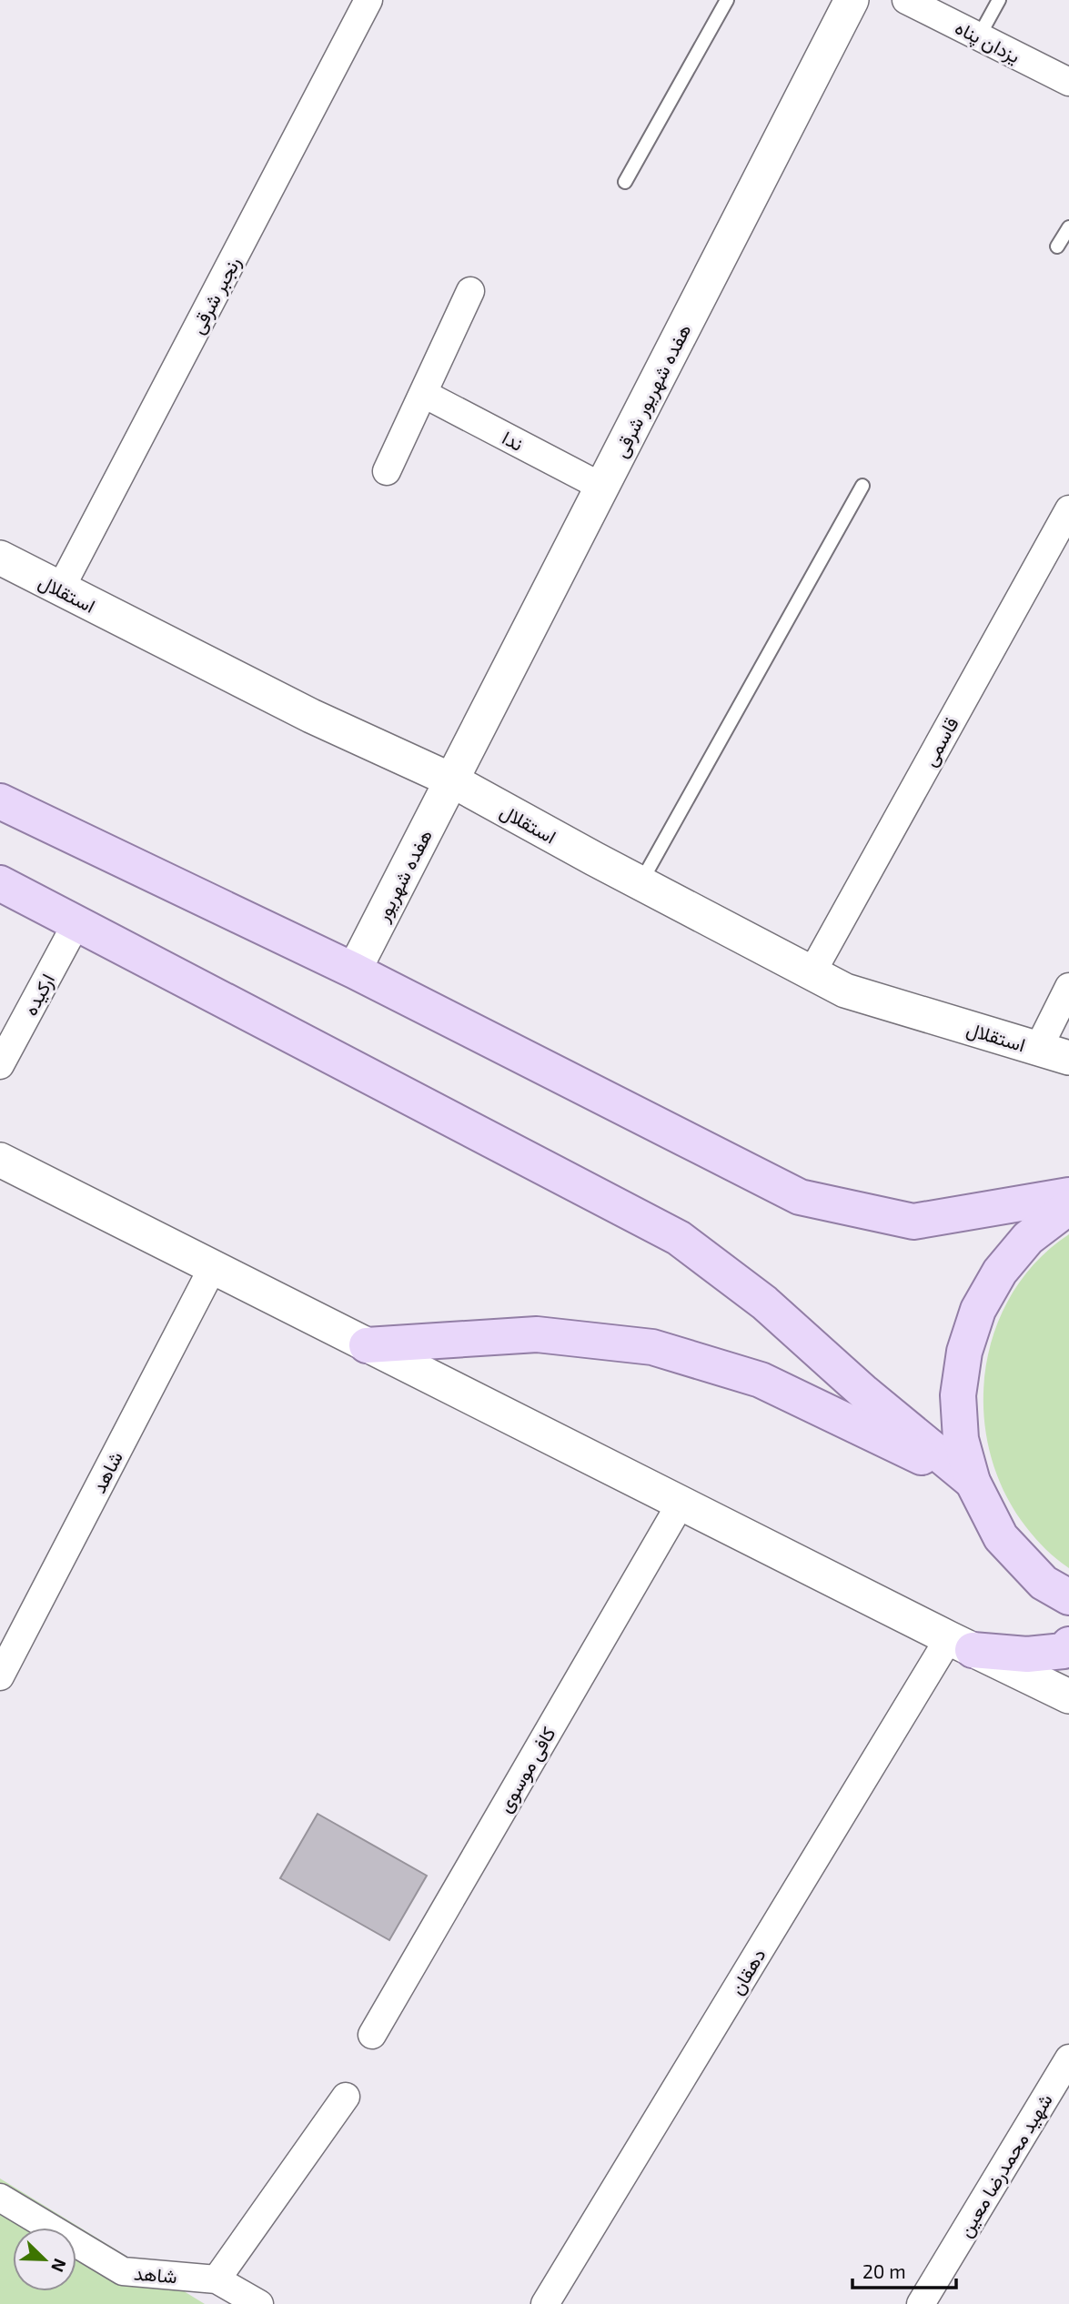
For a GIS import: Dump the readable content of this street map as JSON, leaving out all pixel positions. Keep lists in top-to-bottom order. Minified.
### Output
{"streets":{"street":["یزدان پناه","رنجبر شرقی","هفده شهریور شرقی","ندا","استقلال","قاسمی","هفده شهریور","ارکیده","شاهد","کافی موسوی","دهقان","شهید محمدرضا معین"]},"crossings":[["رنجبر شرقی","استقلال"],["هفده شهریور شرقی","ندا"],["هفده شهریور شرقی","استقلال"],["هفده شهریور شرقی","هفده شهریور"],["استقلال","قاسمی"],["استقلال","هفده شهریور"]],"scale_bar":"20 m","north":"bottom right"}
